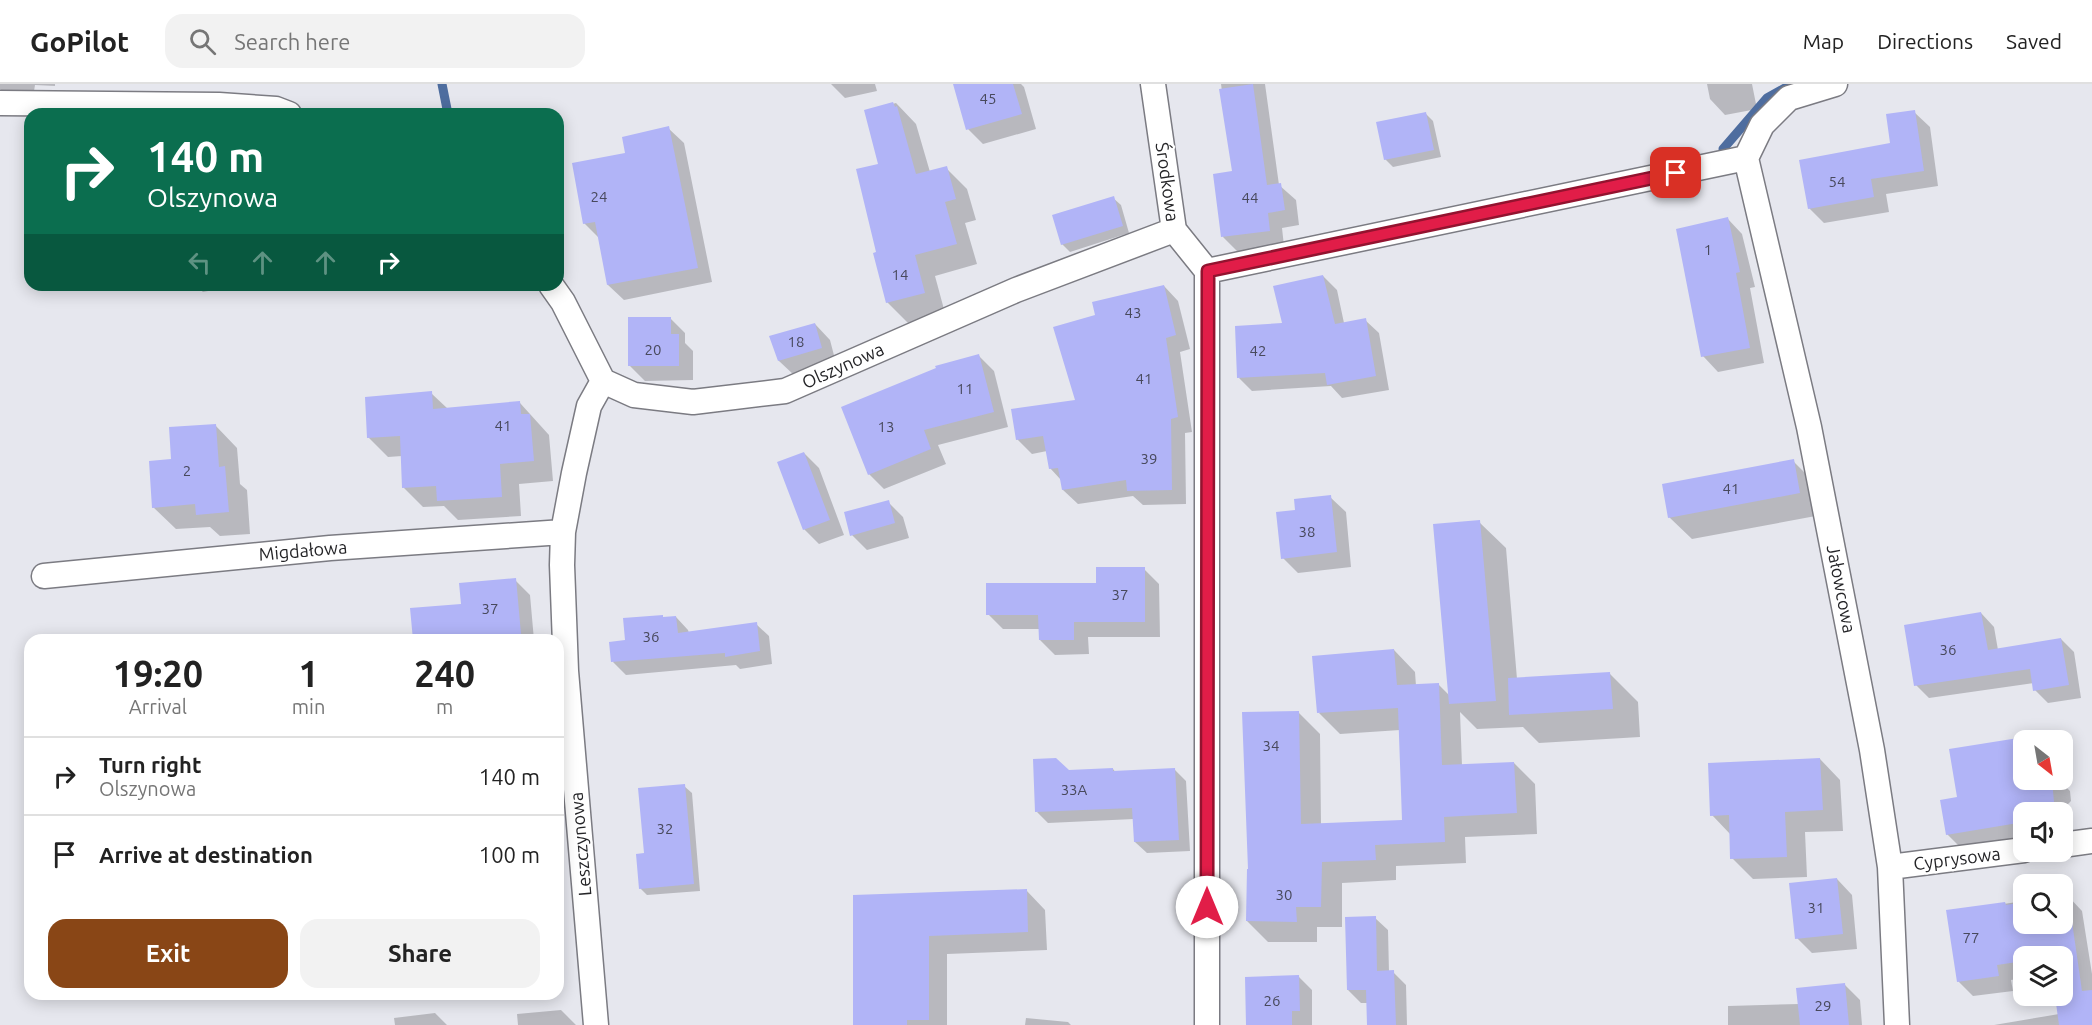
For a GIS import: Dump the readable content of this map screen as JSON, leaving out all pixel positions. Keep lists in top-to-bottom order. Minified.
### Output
{"streets":{"street":["Środkowa","Olszynowa","Migdałowa","Jałowcowa","Leszczynowa","Cyprysowa"]},"crossings":[["Środkowa","Olszynowa"],["Olszynowa","Leszczynowa"],["Migdałowa","Leszczynowa"],["Jałowcowa","Cyprysowa"]],"house_numbers":["45","54","24","44","1","14","43","18","20","42","41","11","41","13","39","2","41","38","37","37","36","36","34","33A","32","30","31","77","26","29"],"north":"bottom right","page":{"header":"GoPilot","search":"Search here","nav":["Map","Directions","Saved"],"turn":["140 m","Olszynowa"],"eta":["19:20","Arrival","1","min","240","m"],"list":[{"name":"Turn right","note":"Olszynowa","value":"140 m"},{"name":"Arrive at destination","value":"100 m"}],"buttons":["Exit","Share"]}}
